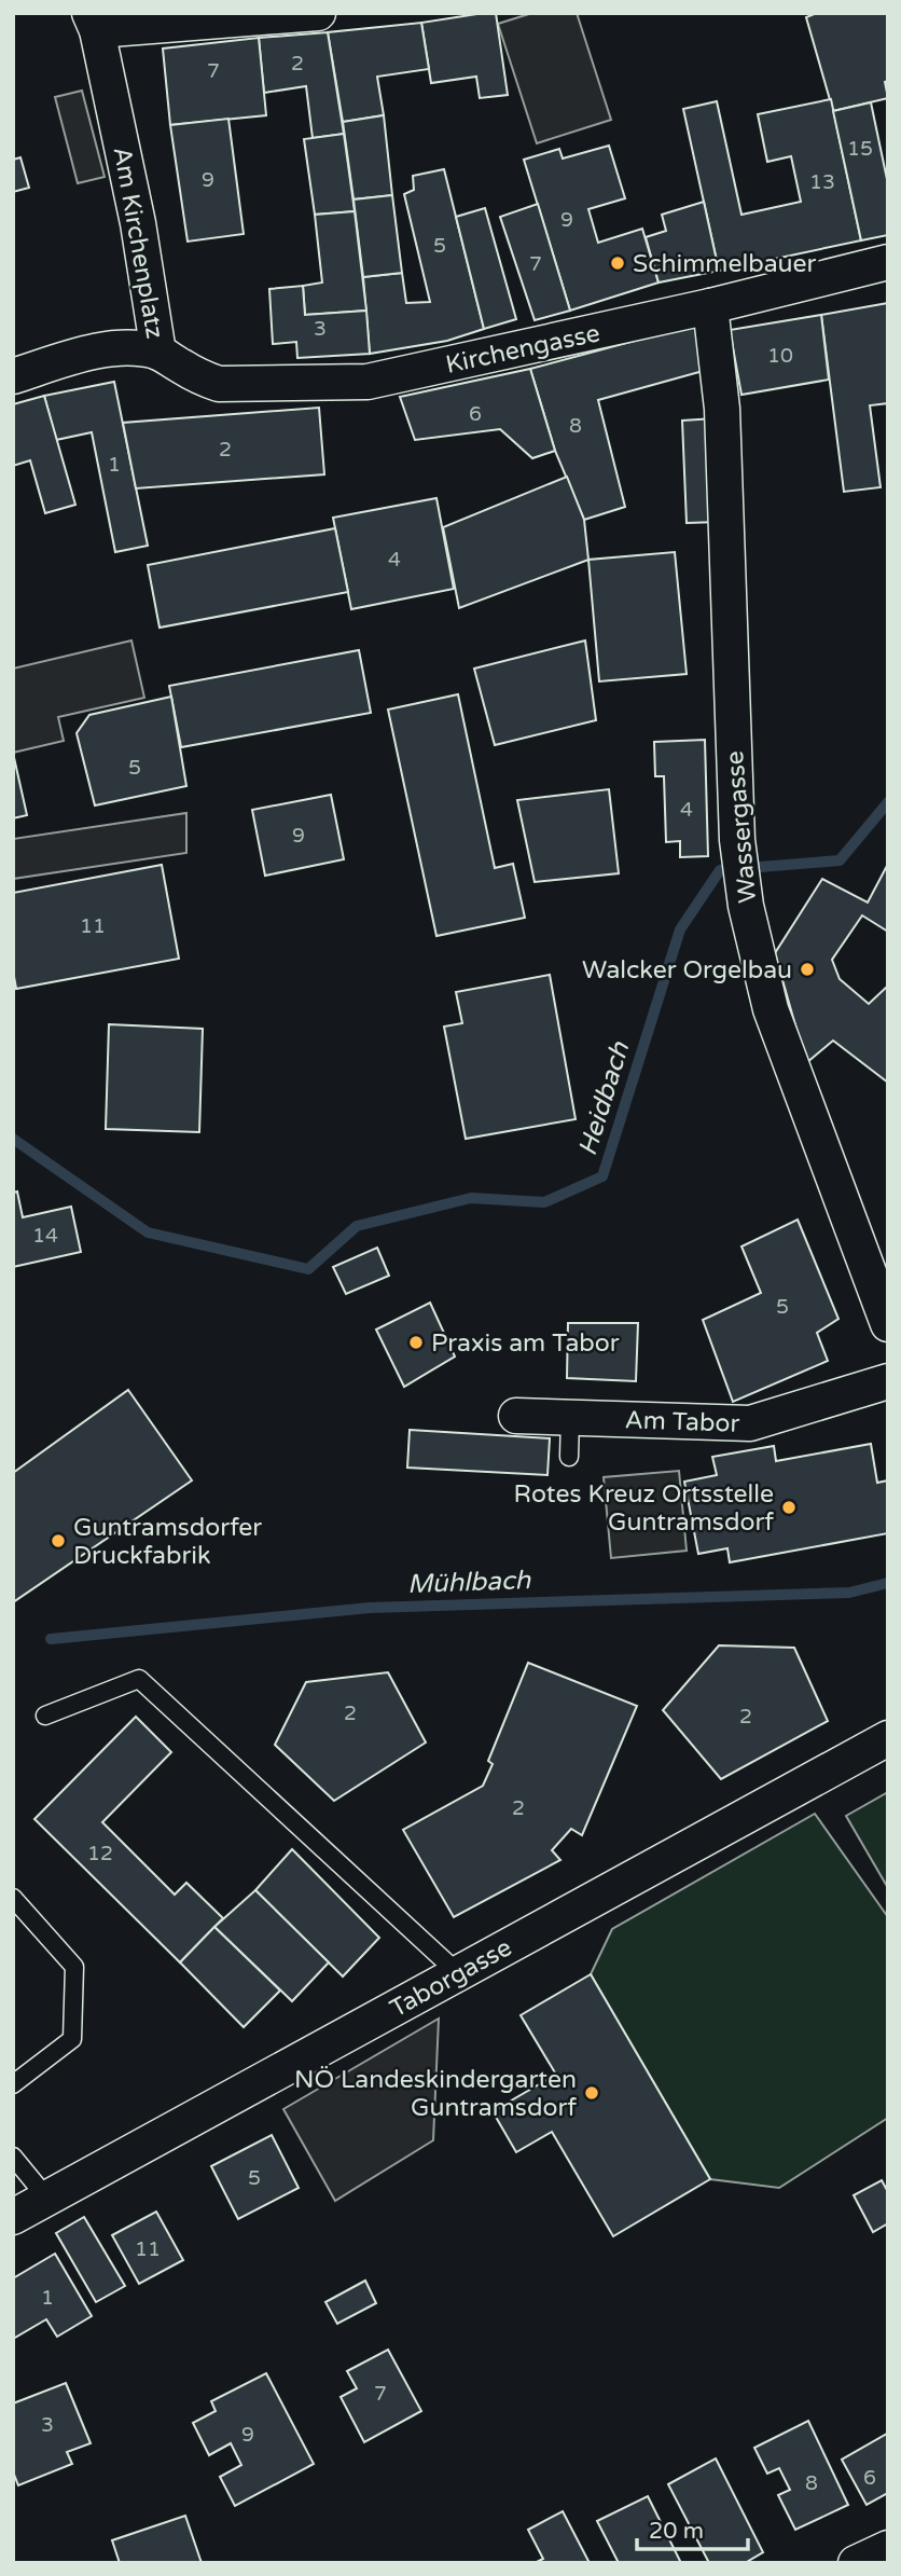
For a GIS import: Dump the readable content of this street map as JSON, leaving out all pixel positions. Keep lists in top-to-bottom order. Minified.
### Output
{"streets":{"street":["Am Kirchenplatz","Kirchengasse","Wassergasse","Am Tabor","Taborgasse"]},"crossings":[["Am Kirchenplatz","Kirchengasse"],["Kirchengasse","Wassergasse"]],"water":["Heidbach","Mühlbach"],"places":["Schimmelbauer","Walcker Orgelbau","Praxis am Tabor","Rotes Kreuz Ortsstelle Guntramsdorf","Guntramsdorfer Druckfabrik","NÖ Landeskindergarten Guntramsdorf"],"house_numbers":["2","7","15","9","13","9","5","7","3","10","6","8","2","1","4","5","4","9","11","14","5","2","2","2","12","5","11","1","7","3","9","6","8"],"scale_bar":"20 m"}
